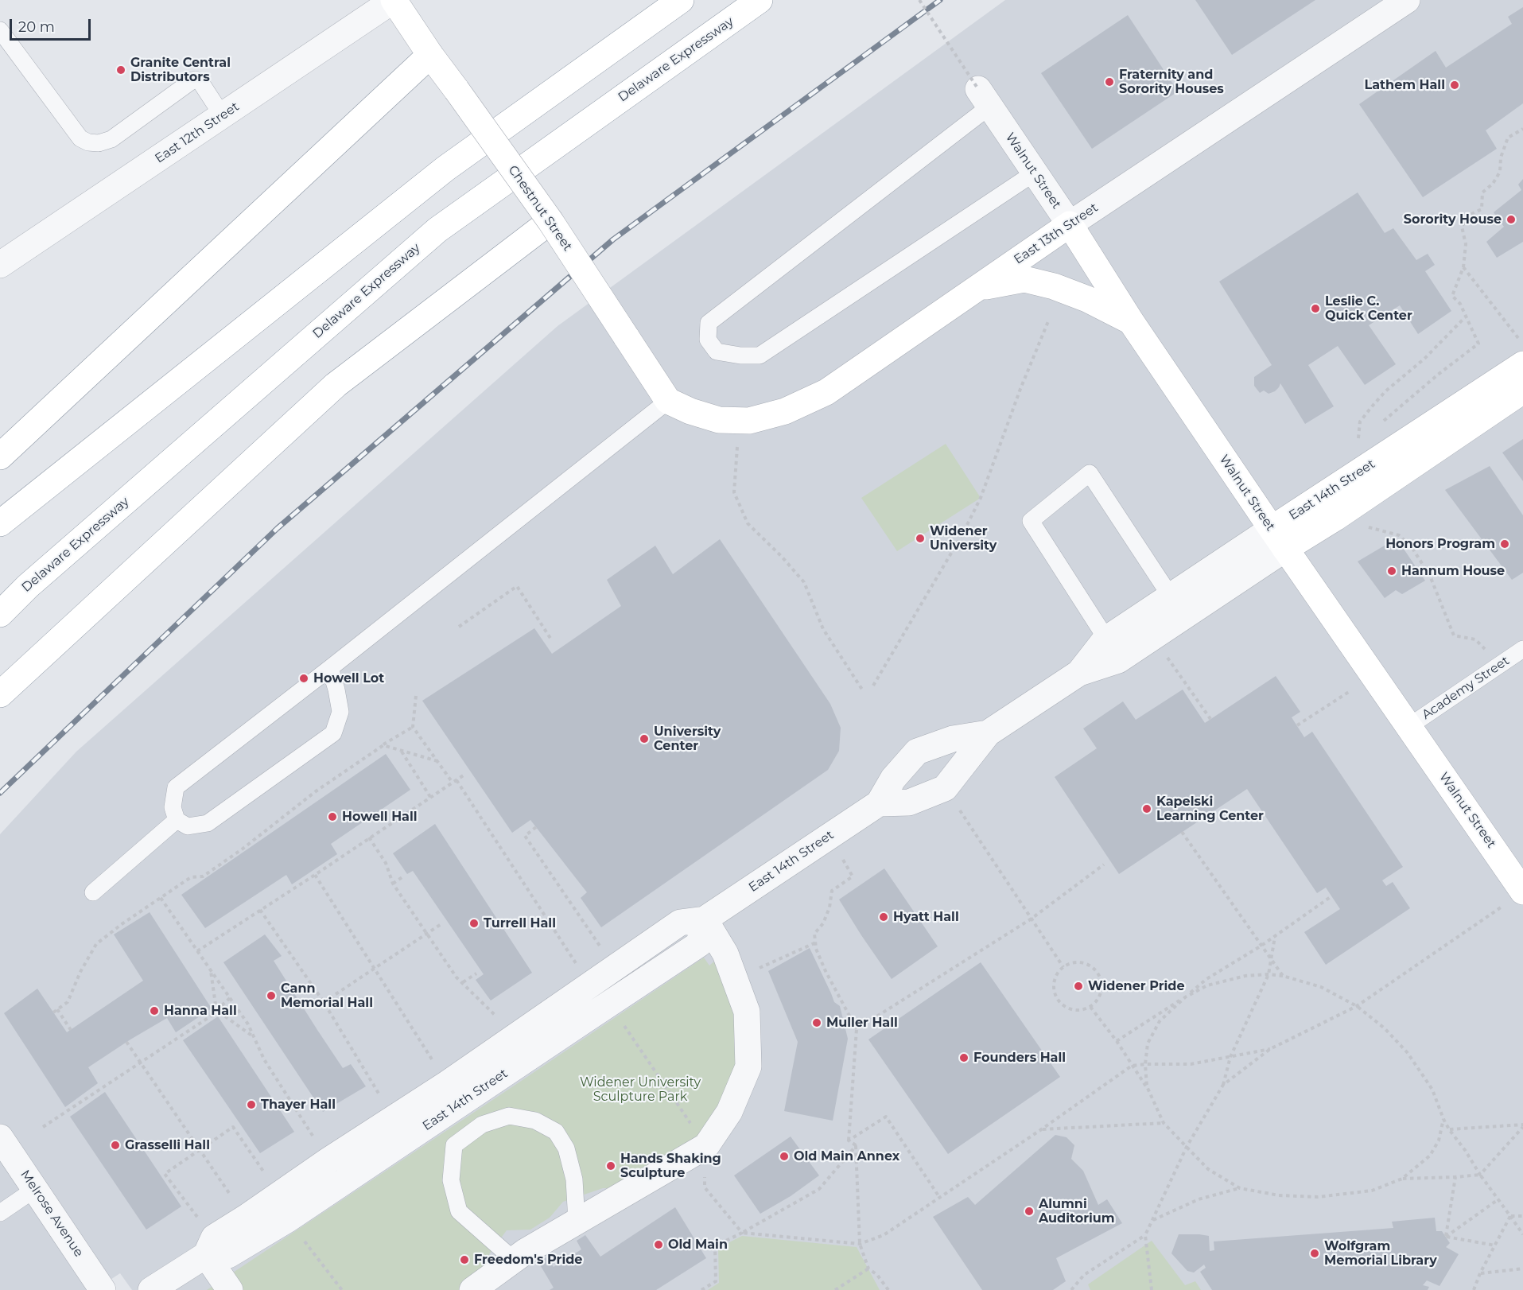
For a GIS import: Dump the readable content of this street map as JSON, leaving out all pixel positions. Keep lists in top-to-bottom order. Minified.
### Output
{"streets":{"main road":["Delaware Expressway","Walnut Street","Chestnut Street","East 13th Street","East 14th Street"],"street":["East 12th Street","Melrose Avenue"],"lane":["Academy Street"]},"crossings":[["East 12th Street","Chestnut Street"],["Walnut Street","East 13th Street"],["Walnut Street","East 14th Street"],["Walnut Street","Academy Street"],["Chestnut Street","East 13th Street"]],"parks":["Widener University Sculpture Park"],"places":["Granite Central Distributors","Fraternity and Sorority Houses","Lathem Hall","Sorority House","Leslie C. Quick Center","Widener University","Honors Program","Hannum House","Howell Lot","University Center","Kapelski Learning Center","Howell Hall","Hyatt Hall","Turrell Hall","Widener Pride","Cann Memorial Hall","Hanna Hall","Muller Hall","Founders Hall","Thayer Hall","Grasselli Hall","Old Main Annex","Hands Shaking Sculpture","Alumni Auditorium","Old Main","Wolfgram Memorial Library","Freedom's Pride"],"scale_bar":"20 m"}
